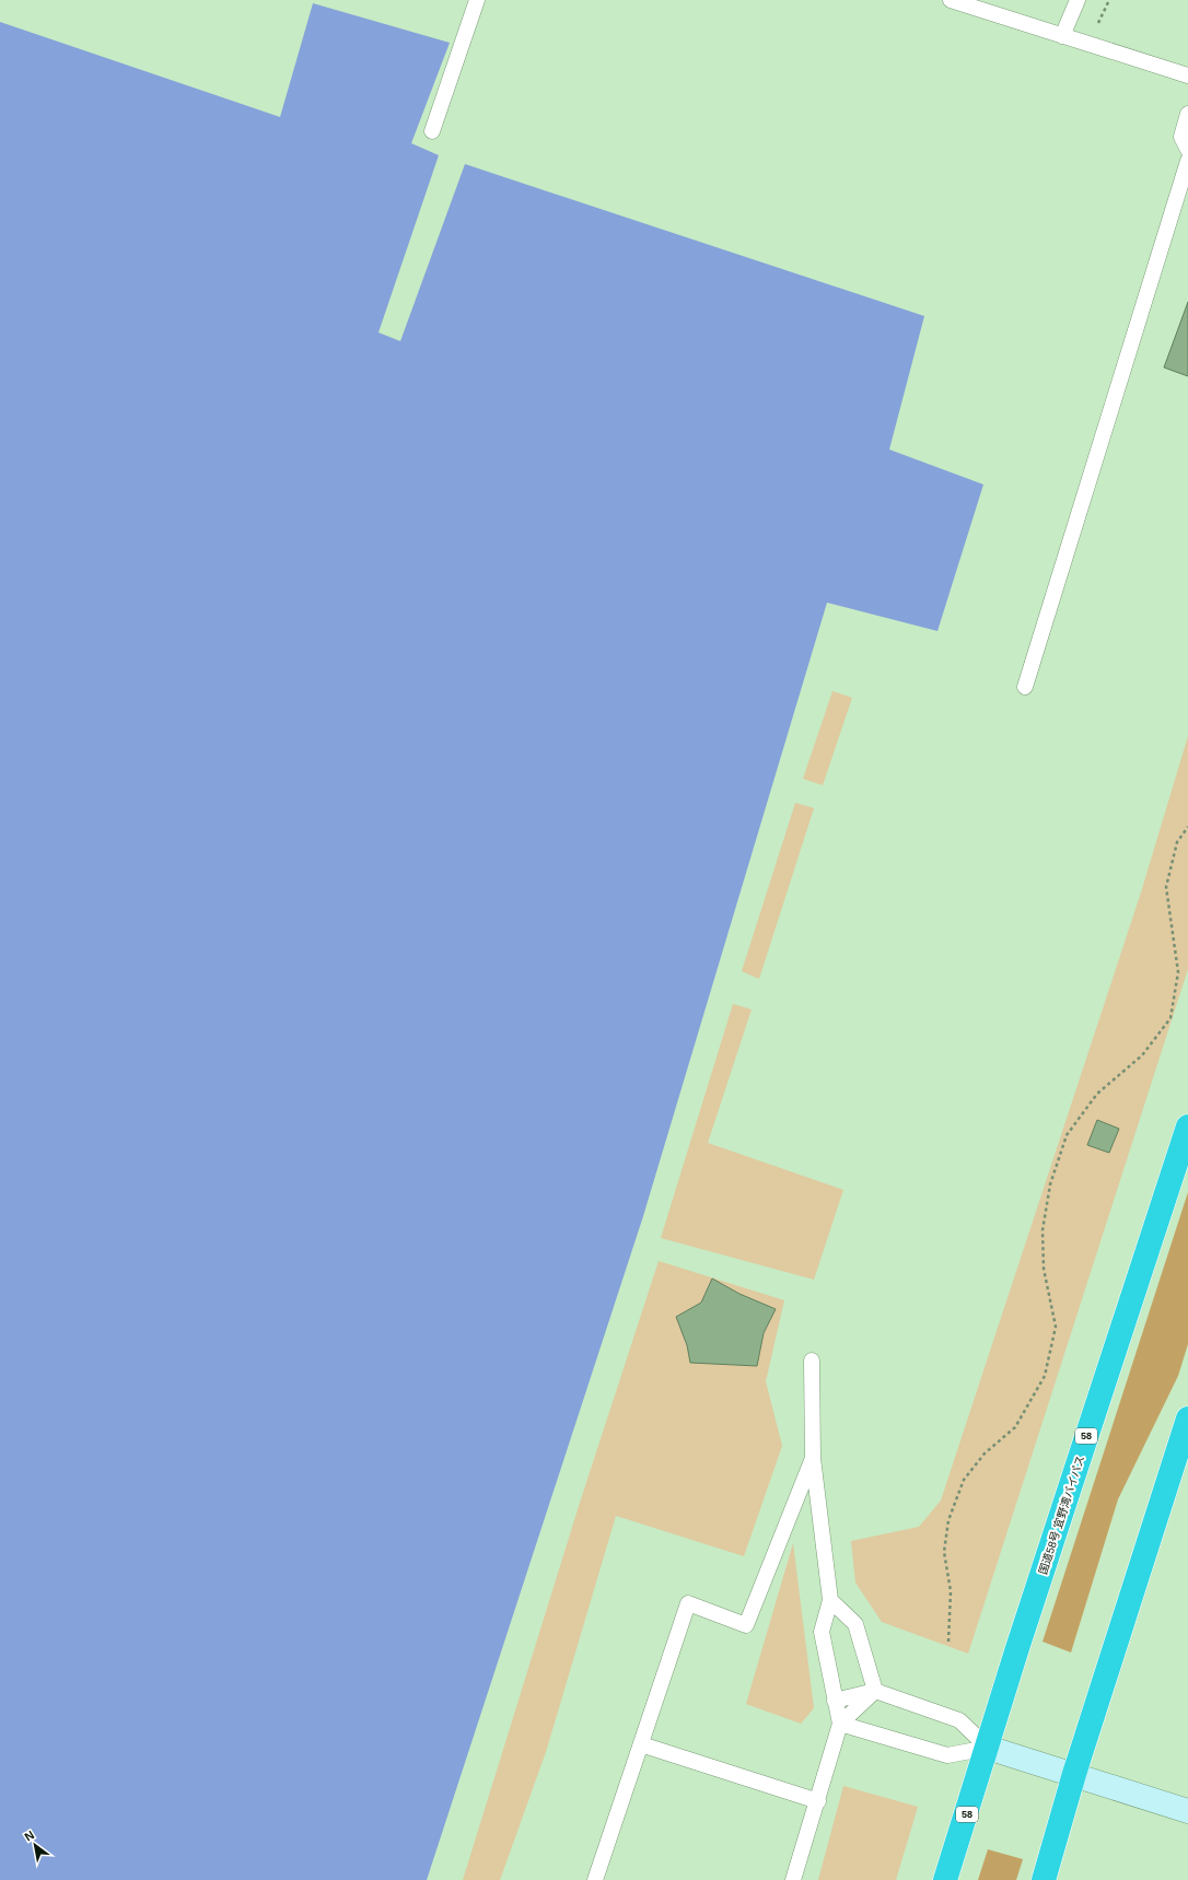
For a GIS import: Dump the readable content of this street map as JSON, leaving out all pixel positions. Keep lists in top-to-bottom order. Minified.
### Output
{"streets":{"highway":["58","国道58号 宜野湾バイパス"]},"north":"top left"}
